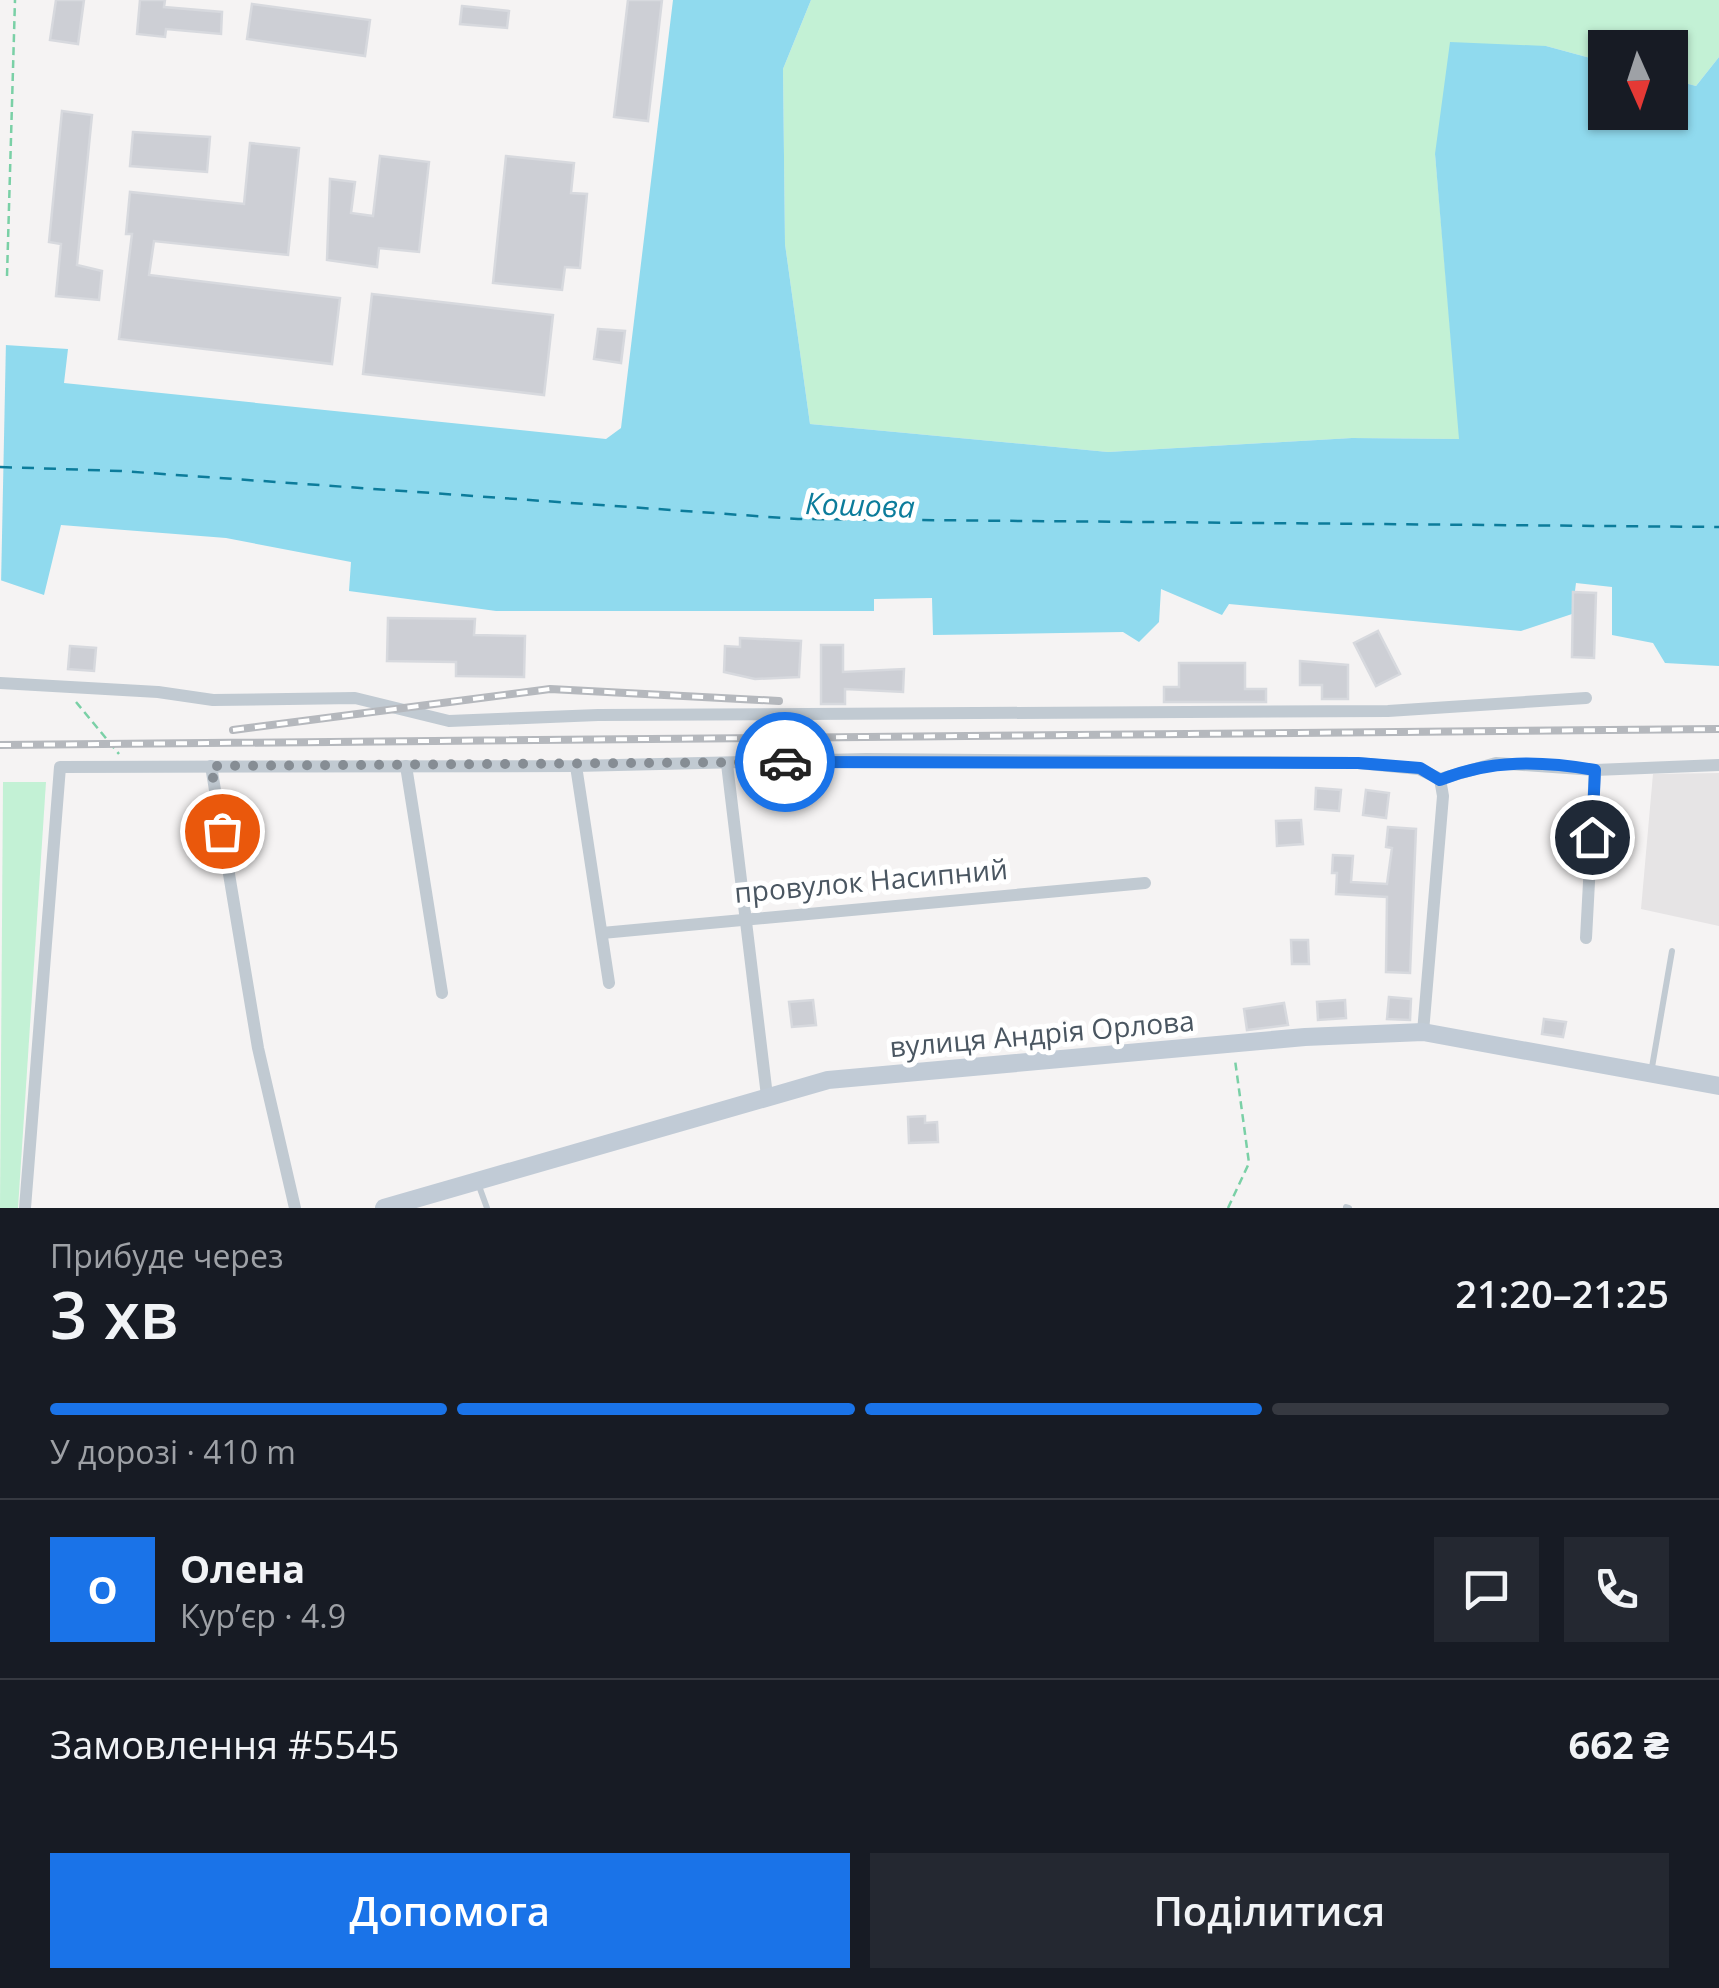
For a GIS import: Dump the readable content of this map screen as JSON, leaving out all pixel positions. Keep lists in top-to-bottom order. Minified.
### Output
{"streets":{"street":["провулок Насипний","вулиця Андрія Орлова"]},"water":["Кошова"],"north":"bottom","page":{"heading":["3 хв","Прибуде через","21:20–21:25"],"panel":["Олена","Кур’єр · 4.9","Замовлення #5545","662 ₴"],"bar":"У дорозі · 410 m","round":"О","buttons":["Допомога","Поділитися"]}}
